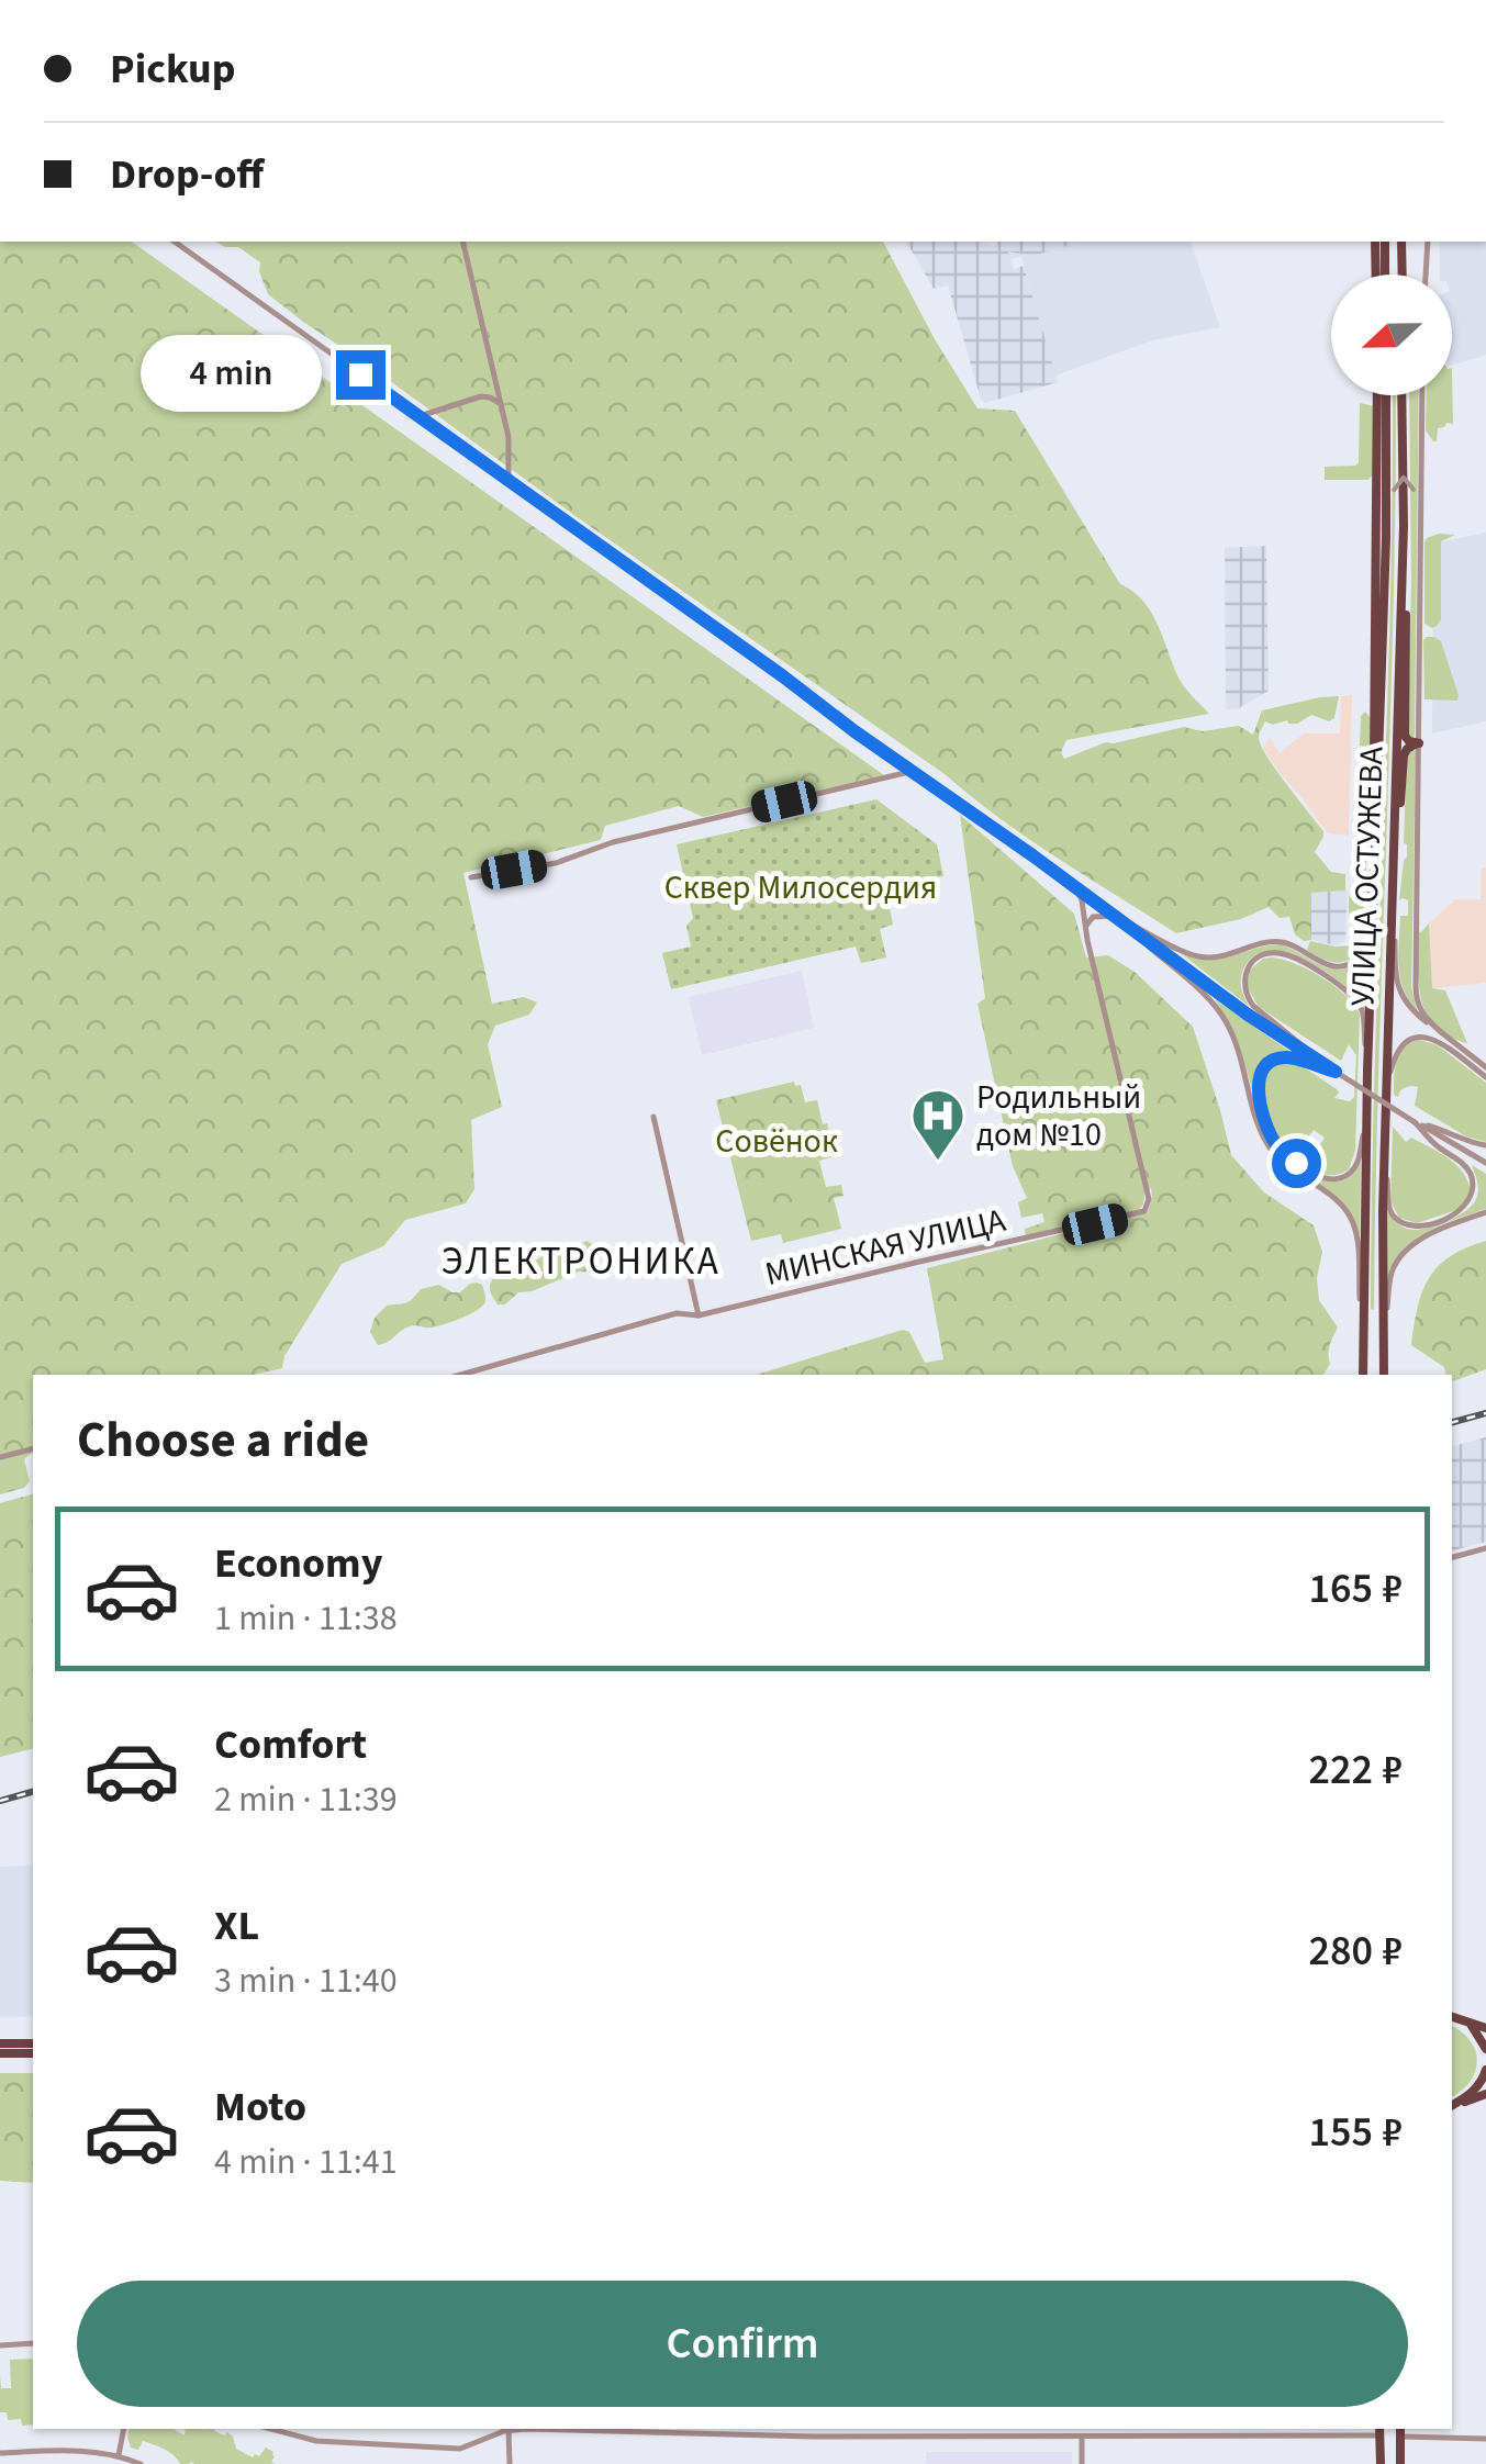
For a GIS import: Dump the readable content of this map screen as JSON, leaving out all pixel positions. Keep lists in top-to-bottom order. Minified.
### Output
{"streets":{"main road":["УЛИЦА ОСТУЖЕВА"],"street":["МИНСКАЯ УЛИЦА"]},"districts":["ЭЛЕКТРОНИКА"],"parks":["Сквер Милосердия","Совёнок"],"places":{"hospital":["Родильный дом №10"]},"north":"left","page":{"banner":["Pickup","Drop-off"],"bubble":"4 min","heading":"Choose a ride","list":[{"name":"Economy","note":"1 min · 11:38","value":"165 ₽"},{"name":"Comfort","note":"2 min · 11:39","value":"222 ₽"},{"name":"XL","note":"3 min · 11:40","value":"280 ₽"},{"name":"Moto","note":"4 min · 11:41","value":"155 ₽"}],"buttons":"Confirm"}}
